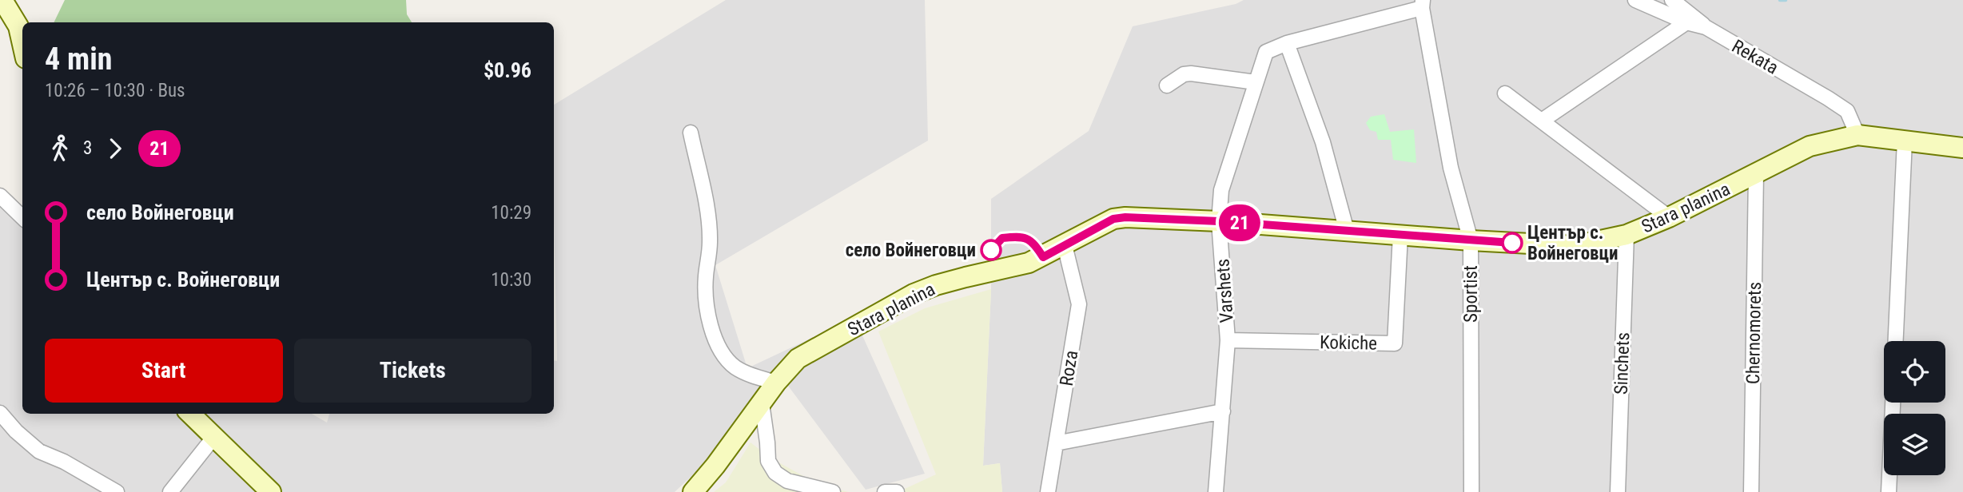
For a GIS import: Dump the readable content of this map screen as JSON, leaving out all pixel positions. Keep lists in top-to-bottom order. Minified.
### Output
{"streets":{"street":["Rekata","Stara planina","Varshets","Sportist","Chernomorets","Kokiche","Sinchets","Roza"]},"crossings":[["Rekata","Stara planina"],["Stara planina","Varshets"],["Stara planina","Sportist"],["Stara planina","Chernomorets"],["Stara planina","Kokiche"],["Stara planina","Sinchets"],["Stara planina","Roza"],["Varshets","Sportist"],["Varshets","Kokiche"]],"places":["Център с. Войнеговци","село Войнеговци"],"lines":["bus line 21"],"page":{"on_map":"21","heading":["4 min","10:26 – 10:30 · Bus","$0.96"],"legs":["3","21"],"list":[{"name":"село Войнеговци","value":"10:29"},{"name":"Център с. Войнеговци","value":"10:30"}],"buttons":["Start","Tickets"]}}
